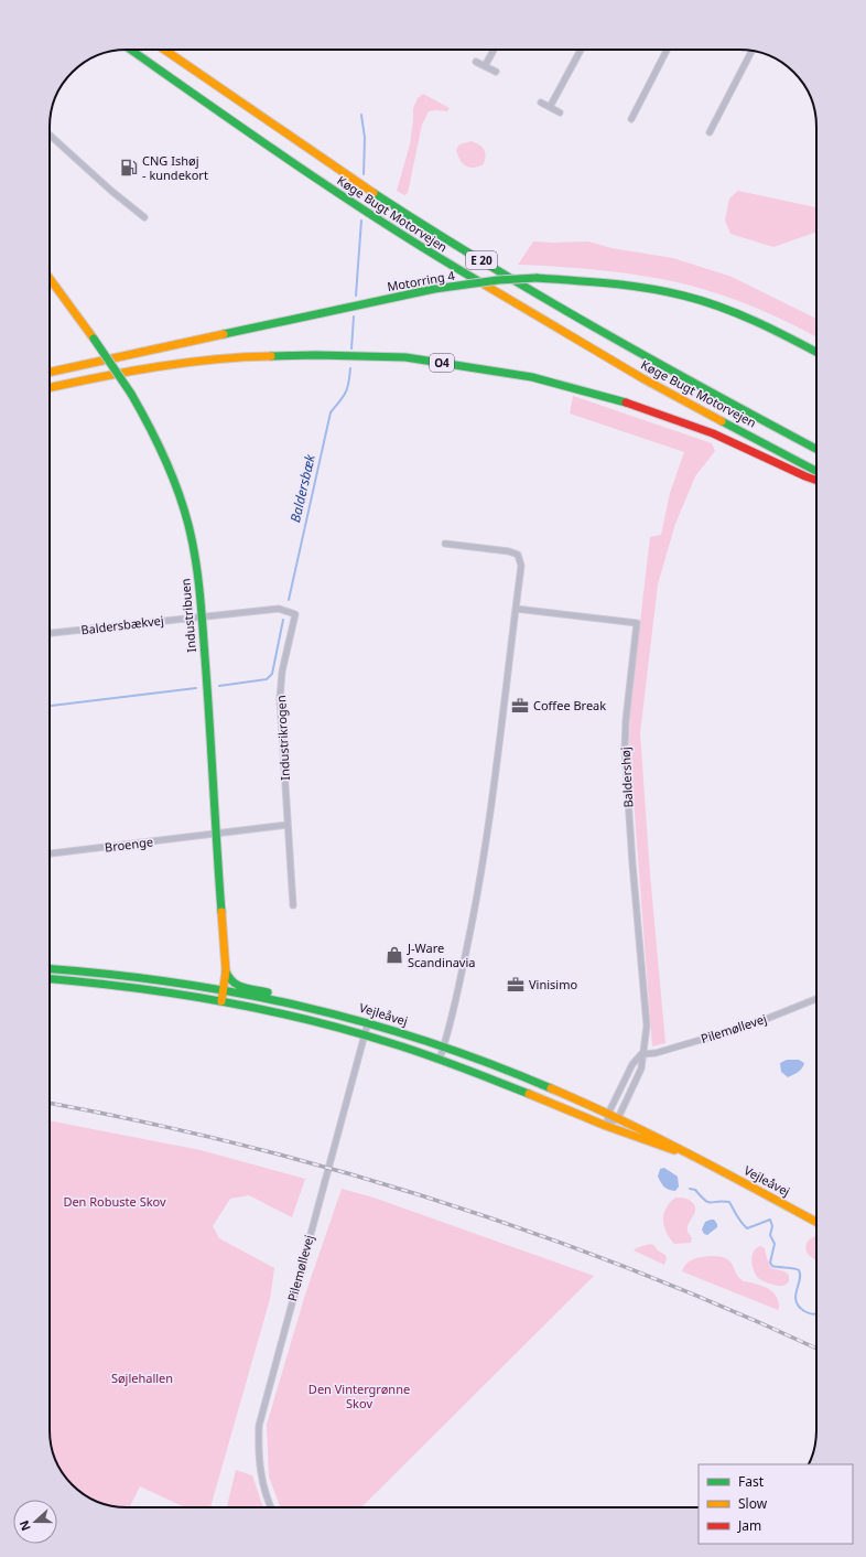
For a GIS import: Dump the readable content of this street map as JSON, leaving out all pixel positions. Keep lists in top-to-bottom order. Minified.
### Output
{"streets":{"main road":["Køge Bugt Motorvejen","E 20","Motorring 4","O4","Industribuen","Vejleåvej"],"street":["Baldersbækvej","Industrikrogen","Baldershøj","Broenge","Pilemøllevej"]},"crossings":[["Industribuen","Baldersbækvej"],["Industribuen","Industrikrogen"],["Industribuen","Broenge"],["Industribuen","Vejleåvej"],["Baldersbækvej","Industrikrogen"],["Baldershøj","Vejleåvej"],["Baldershøj","Pilemøllevej"],["Vejleåvej","Pilemøllevej"]],"water":["Baldersbæk"],"parks":["Den Robuste Skov","Søjlehallen","Den Vintergrønne Skov"],"places":{"fuel station":["CNG Ishøj - kundekort"],"office":["Coffee Break","Vinisimo"],"shop":["J-Ware Scandinavia"]},"legend":["Fast","Slow","Jam"],"north":"left"}
